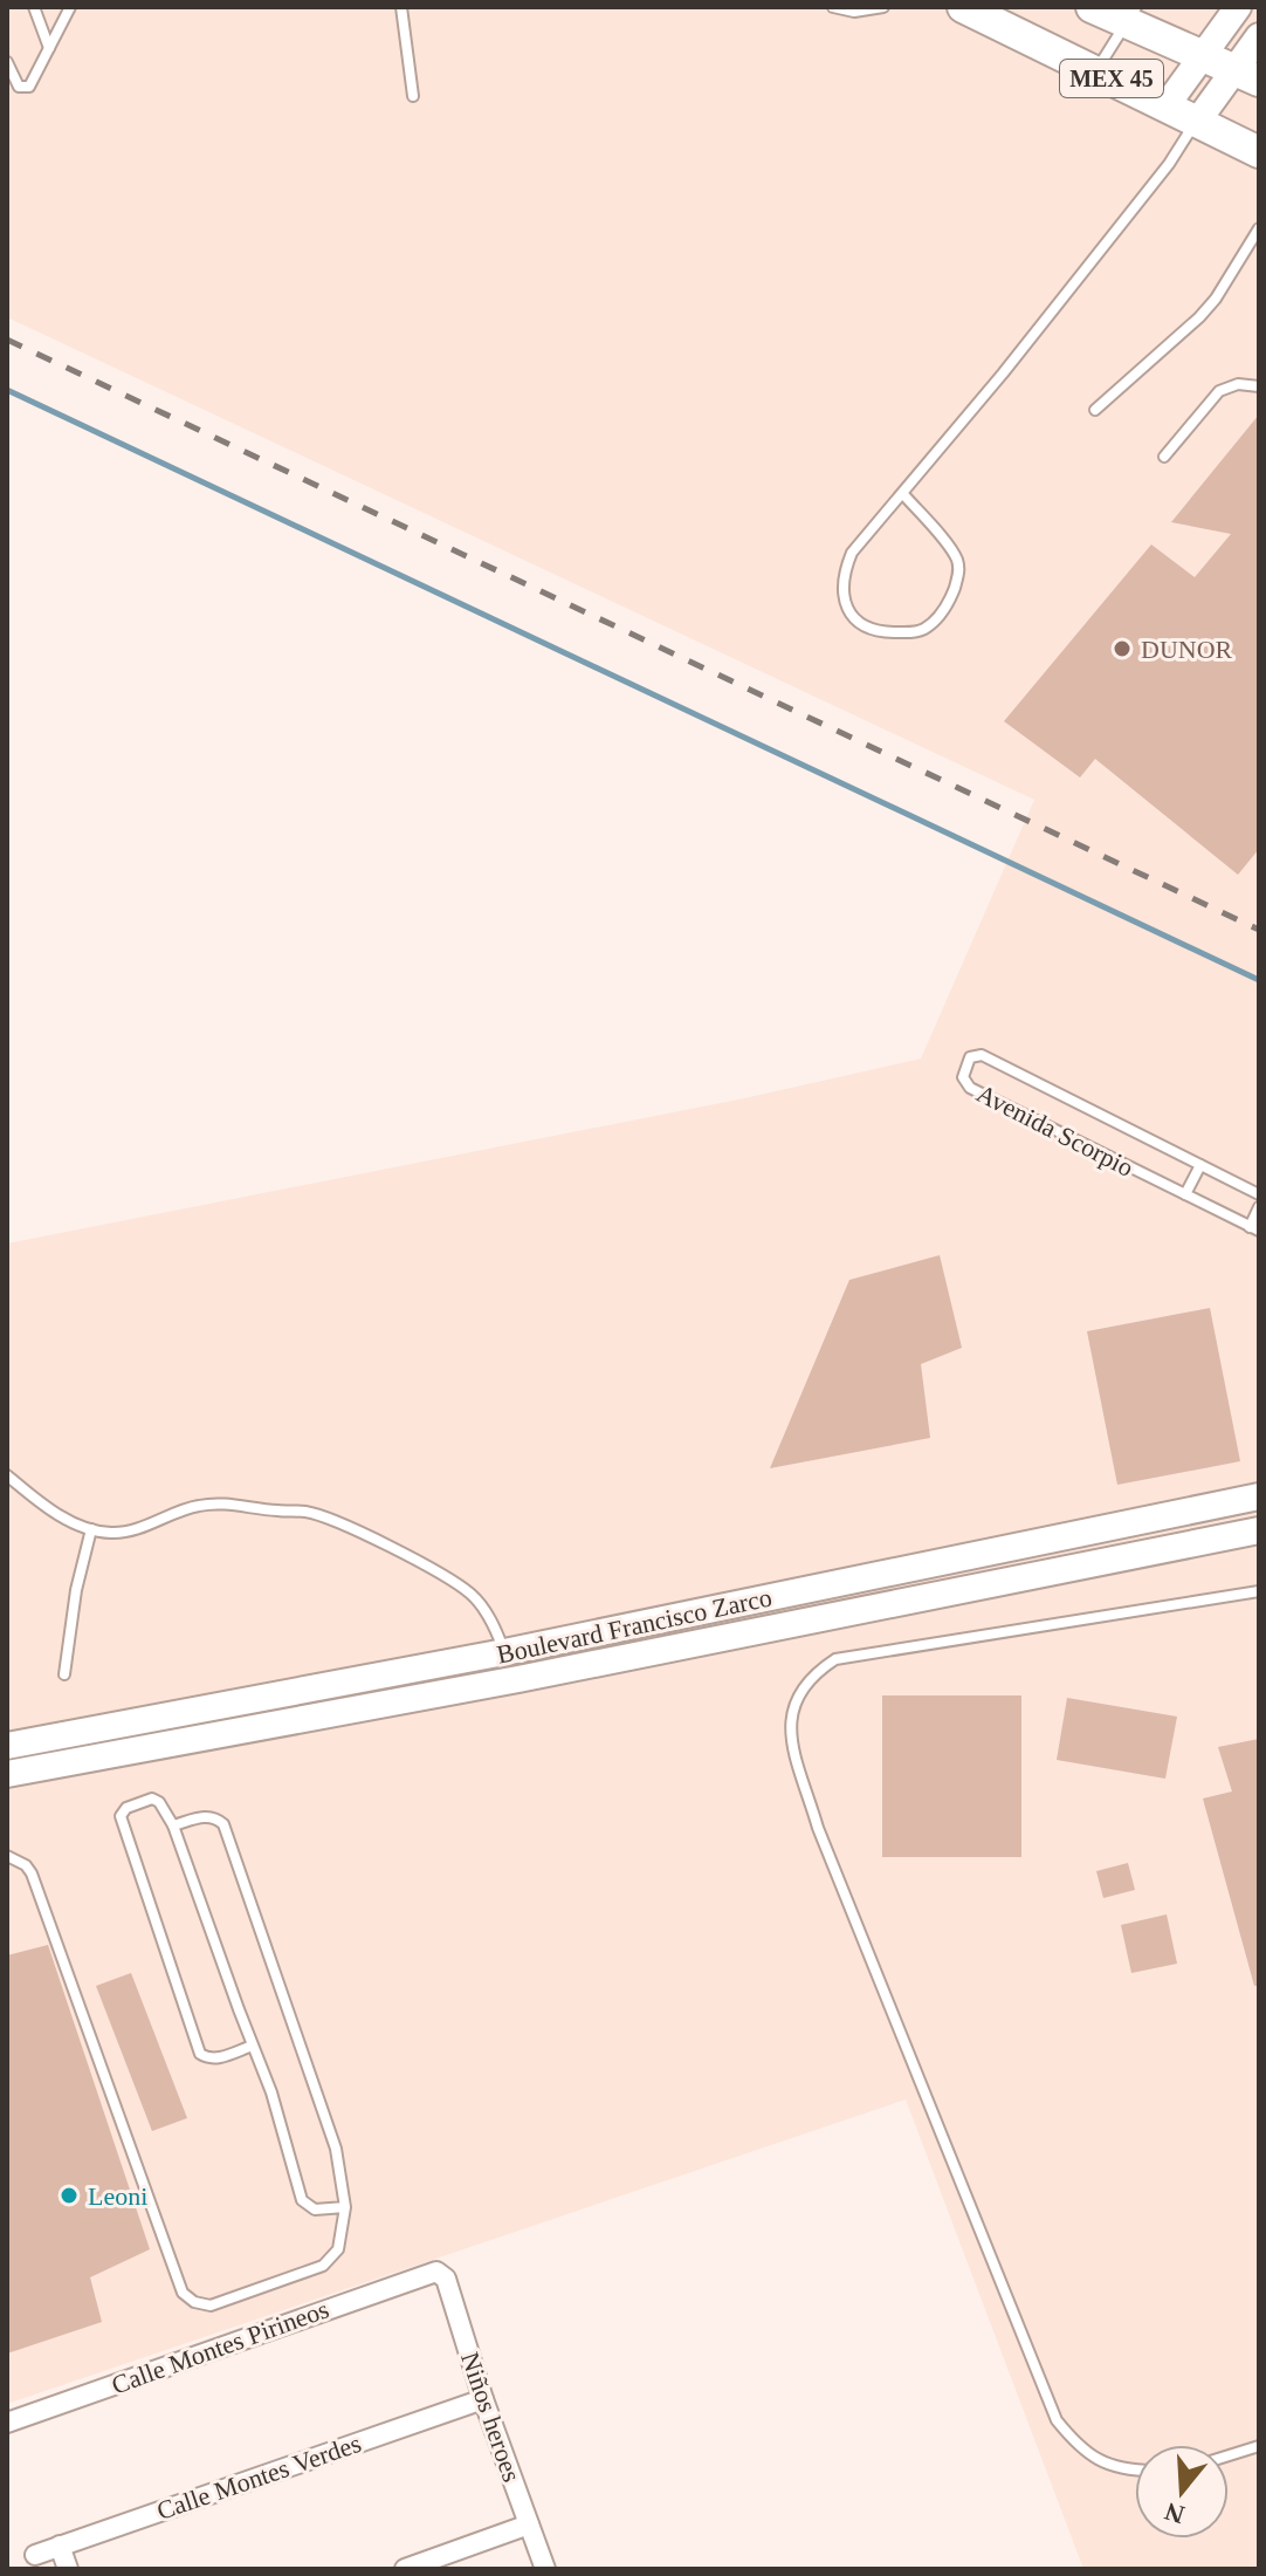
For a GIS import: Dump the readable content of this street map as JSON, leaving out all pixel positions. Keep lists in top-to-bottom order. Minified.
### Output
{"streets":{"main road":["MEX 45","Boulevard Francisco Zarco"],"street":["Calle Montes Pirineos","Niños heroes","Calle Montes Verdes"],"lane":["Avenida Scorpio"]},"crossings":[["Calle Montes Pirineos","Niños heroes"],["Niños heroes","Calle Montes Verdes"]],"places":["DUNOR","Leoni"],"north":"bottom"}
